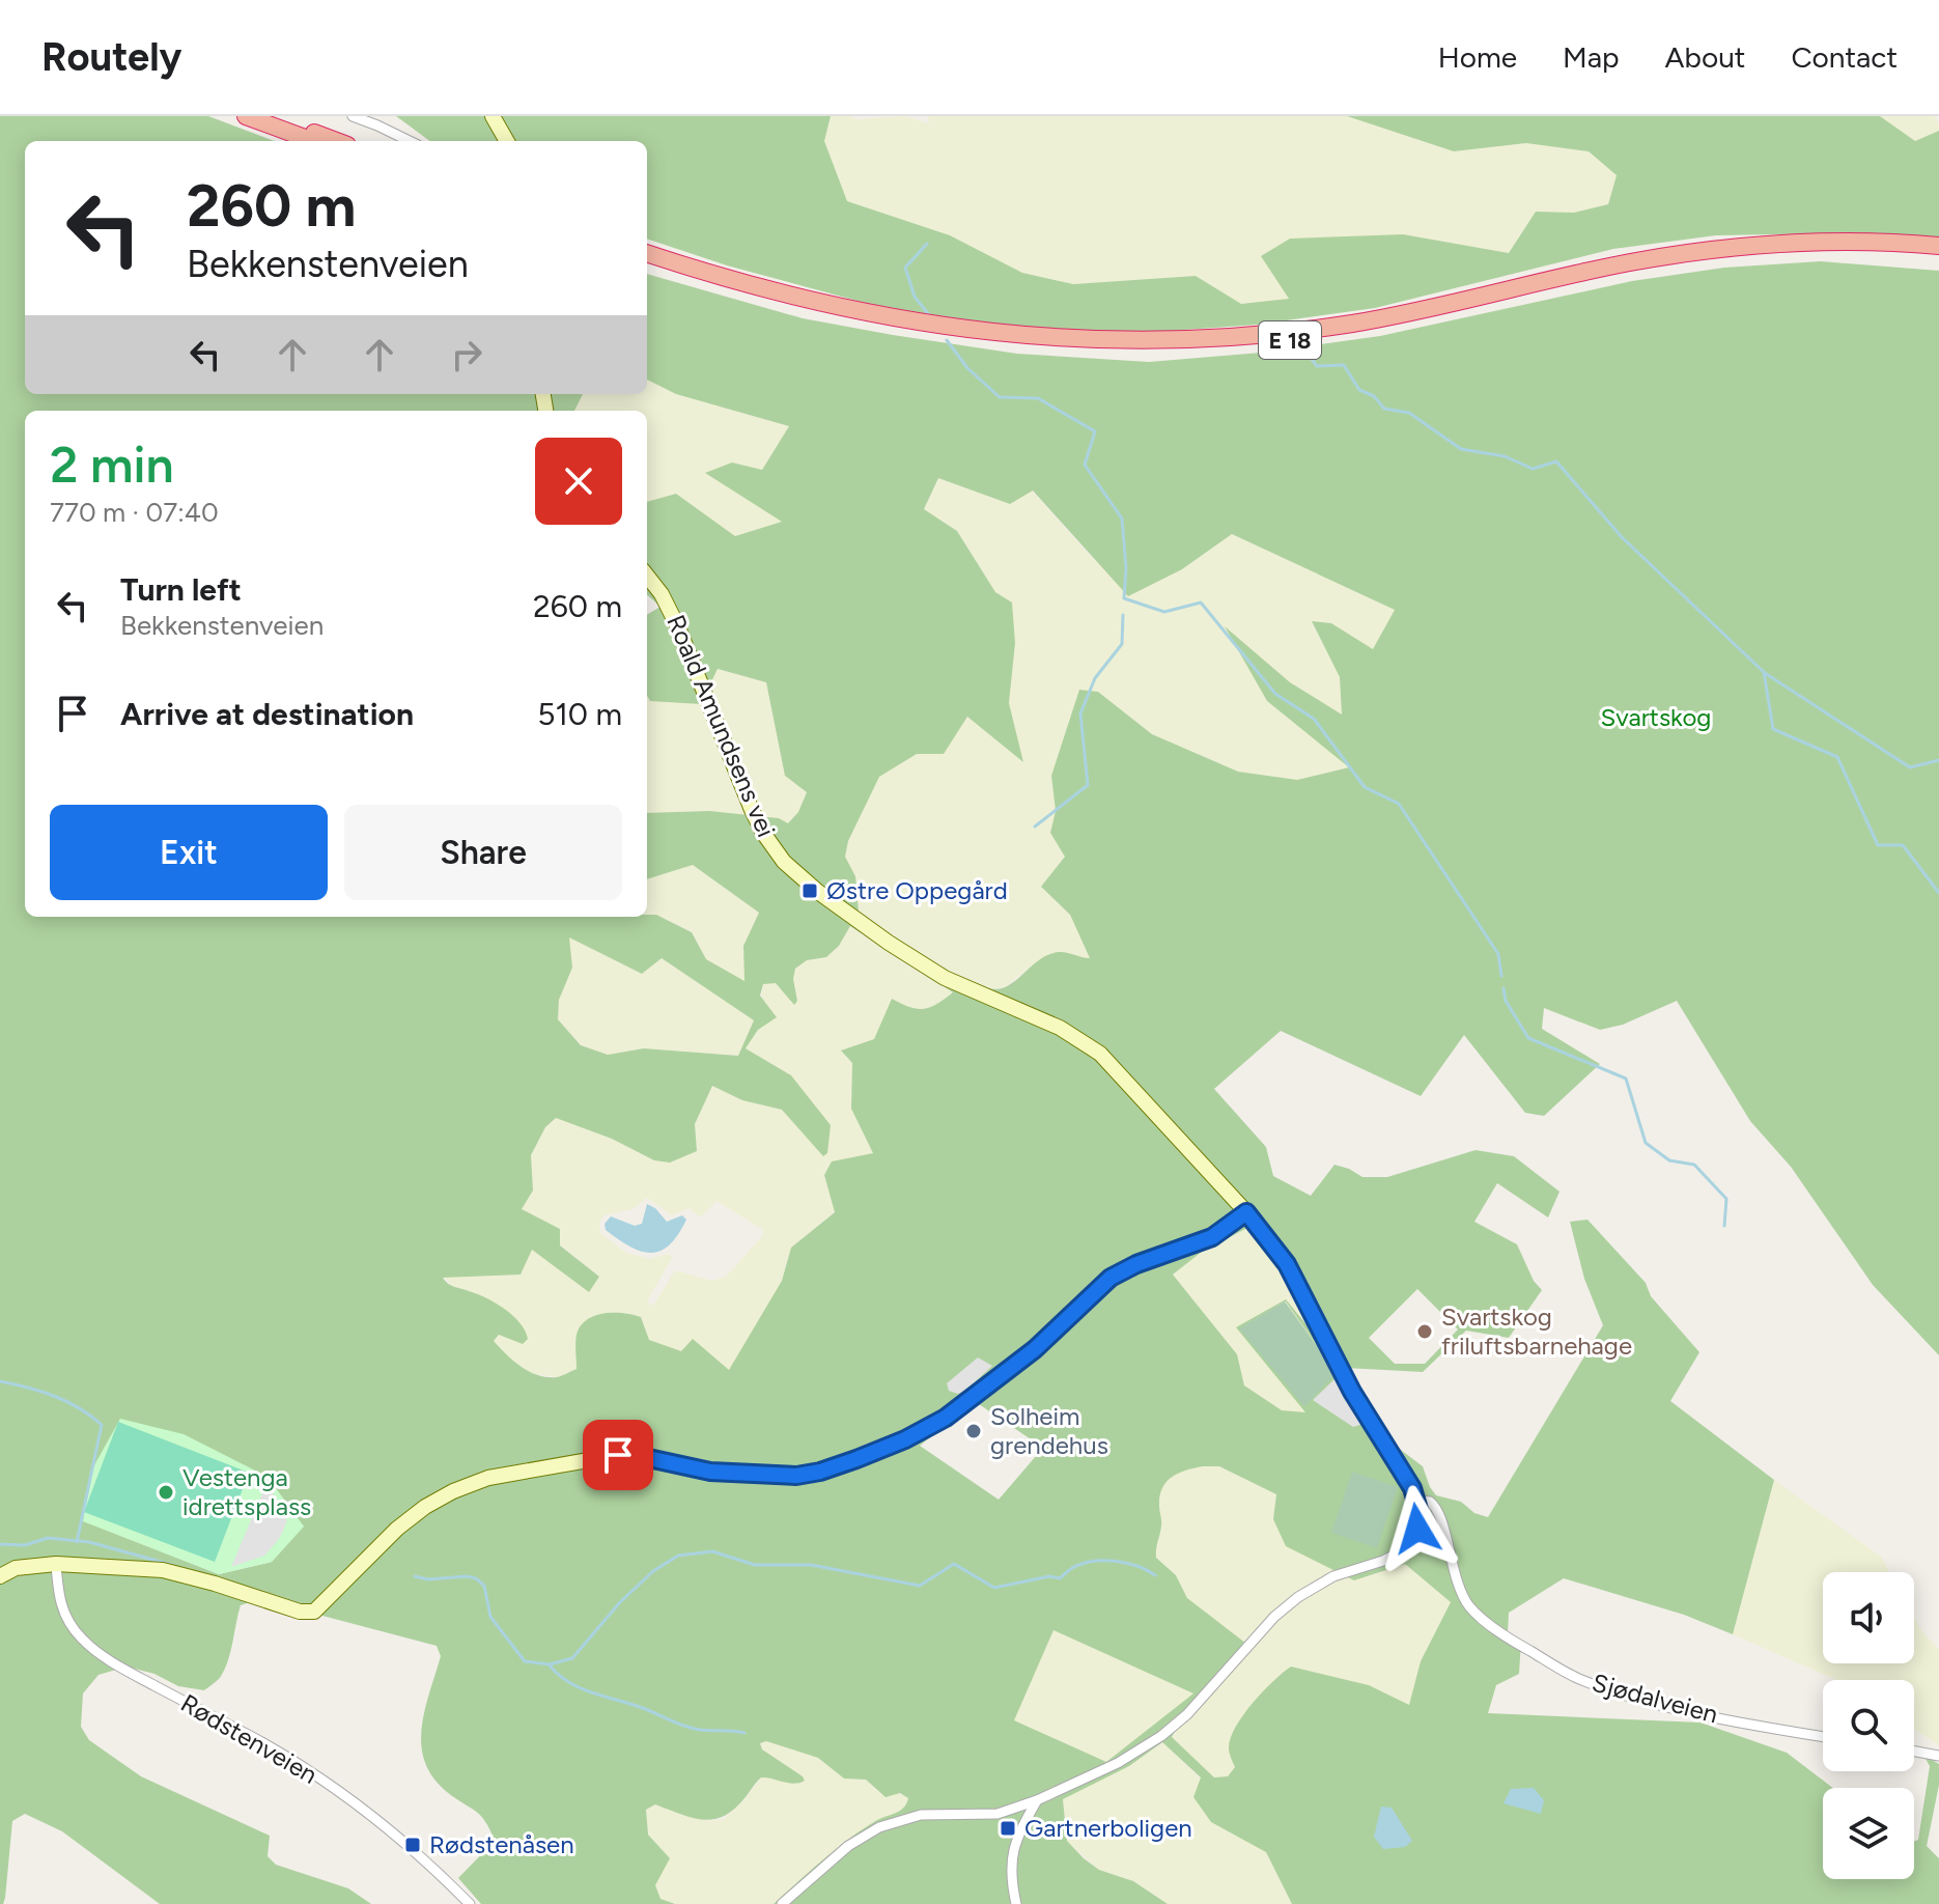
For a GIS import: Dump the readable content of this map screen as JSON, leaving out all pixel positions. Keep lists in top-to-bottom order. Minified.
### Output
{"streets":{"highway":["E 18"],"main road":["Roald Amundsens vei"],"street":["Sjødalveien","Rødstenveien"]},"crossings":[["Roald Amundsens vei","Sjødalveien"]],"parks":["Svartskog"],"places":{"transit":["Østre Oppegård","Gartnerboligen","Rødstenåsen"],"other":["Svartskog friluftsbarnehage","Solheim grendehus","Vestenga idrettsplass"]},"page":{"header":"Routely","nav":["Home","Map","About","Contact"],"turn":["260 m","Bekkenstenveien"],"heading":["2 min","770 m · 07:40"],"list":[{"name":"Turn left","note":"Bekkenstenveien","value":"260 m"},{"name":"Arrive at destination","value":"510 m"}],"buttons":["Exit","Share"]}}
